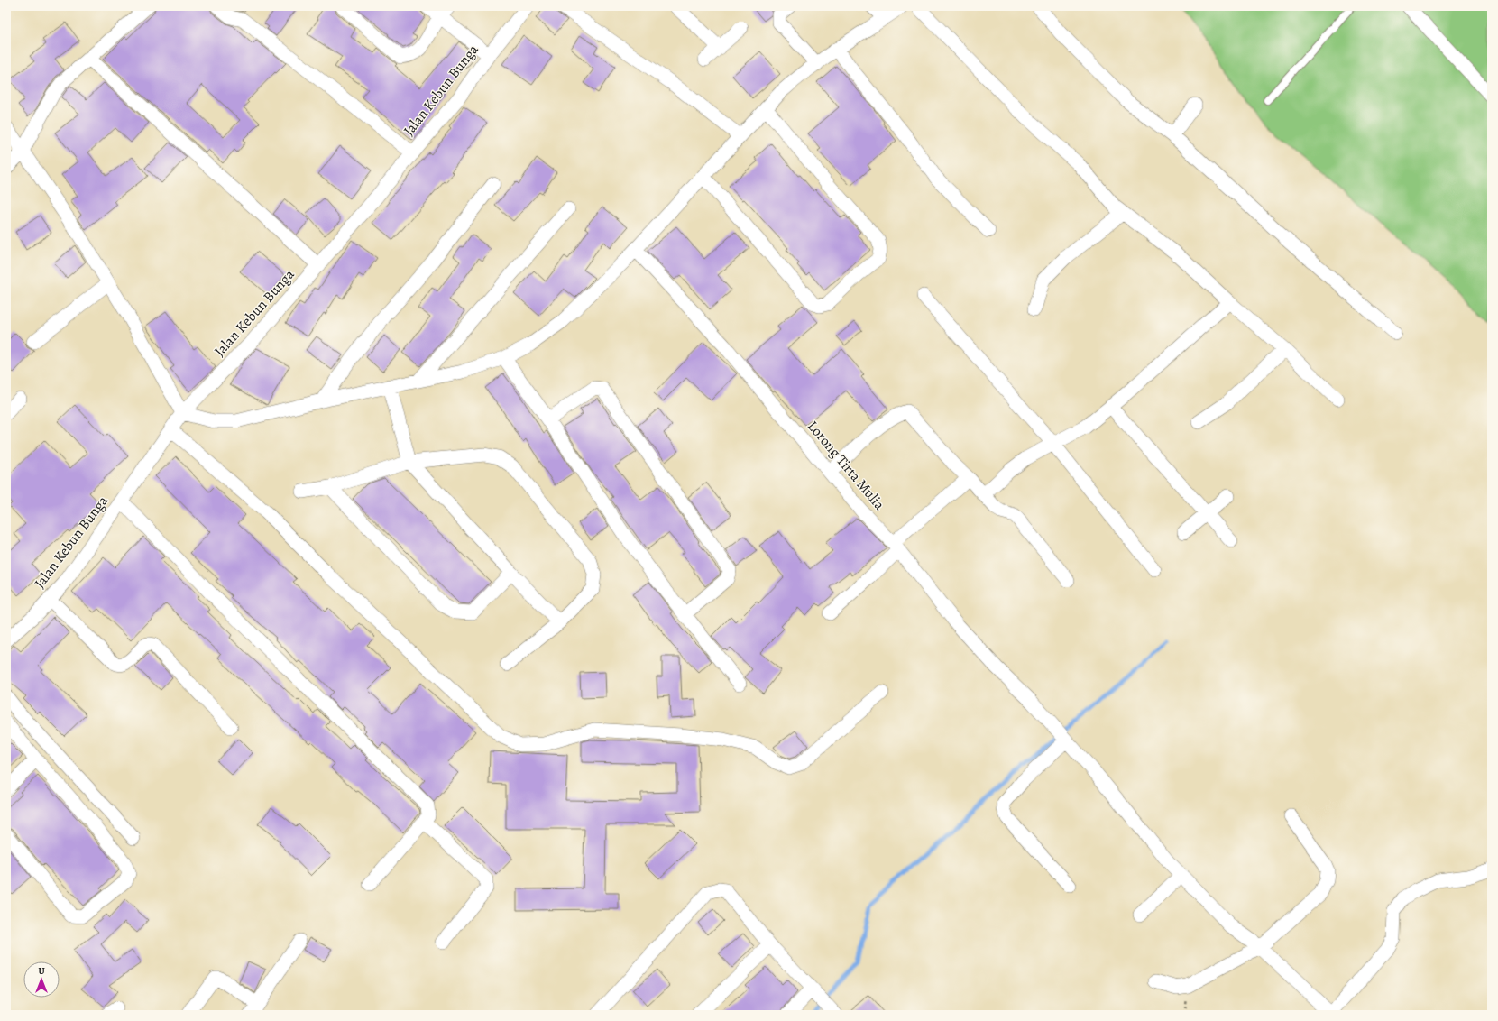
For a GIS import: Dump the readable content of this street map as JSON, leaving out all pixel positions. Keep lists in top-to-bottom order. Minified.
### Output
{"streets":{"street":["Jalan Kebun Bunga","Lorong Tirta Mulia"]},"north":"top"}
